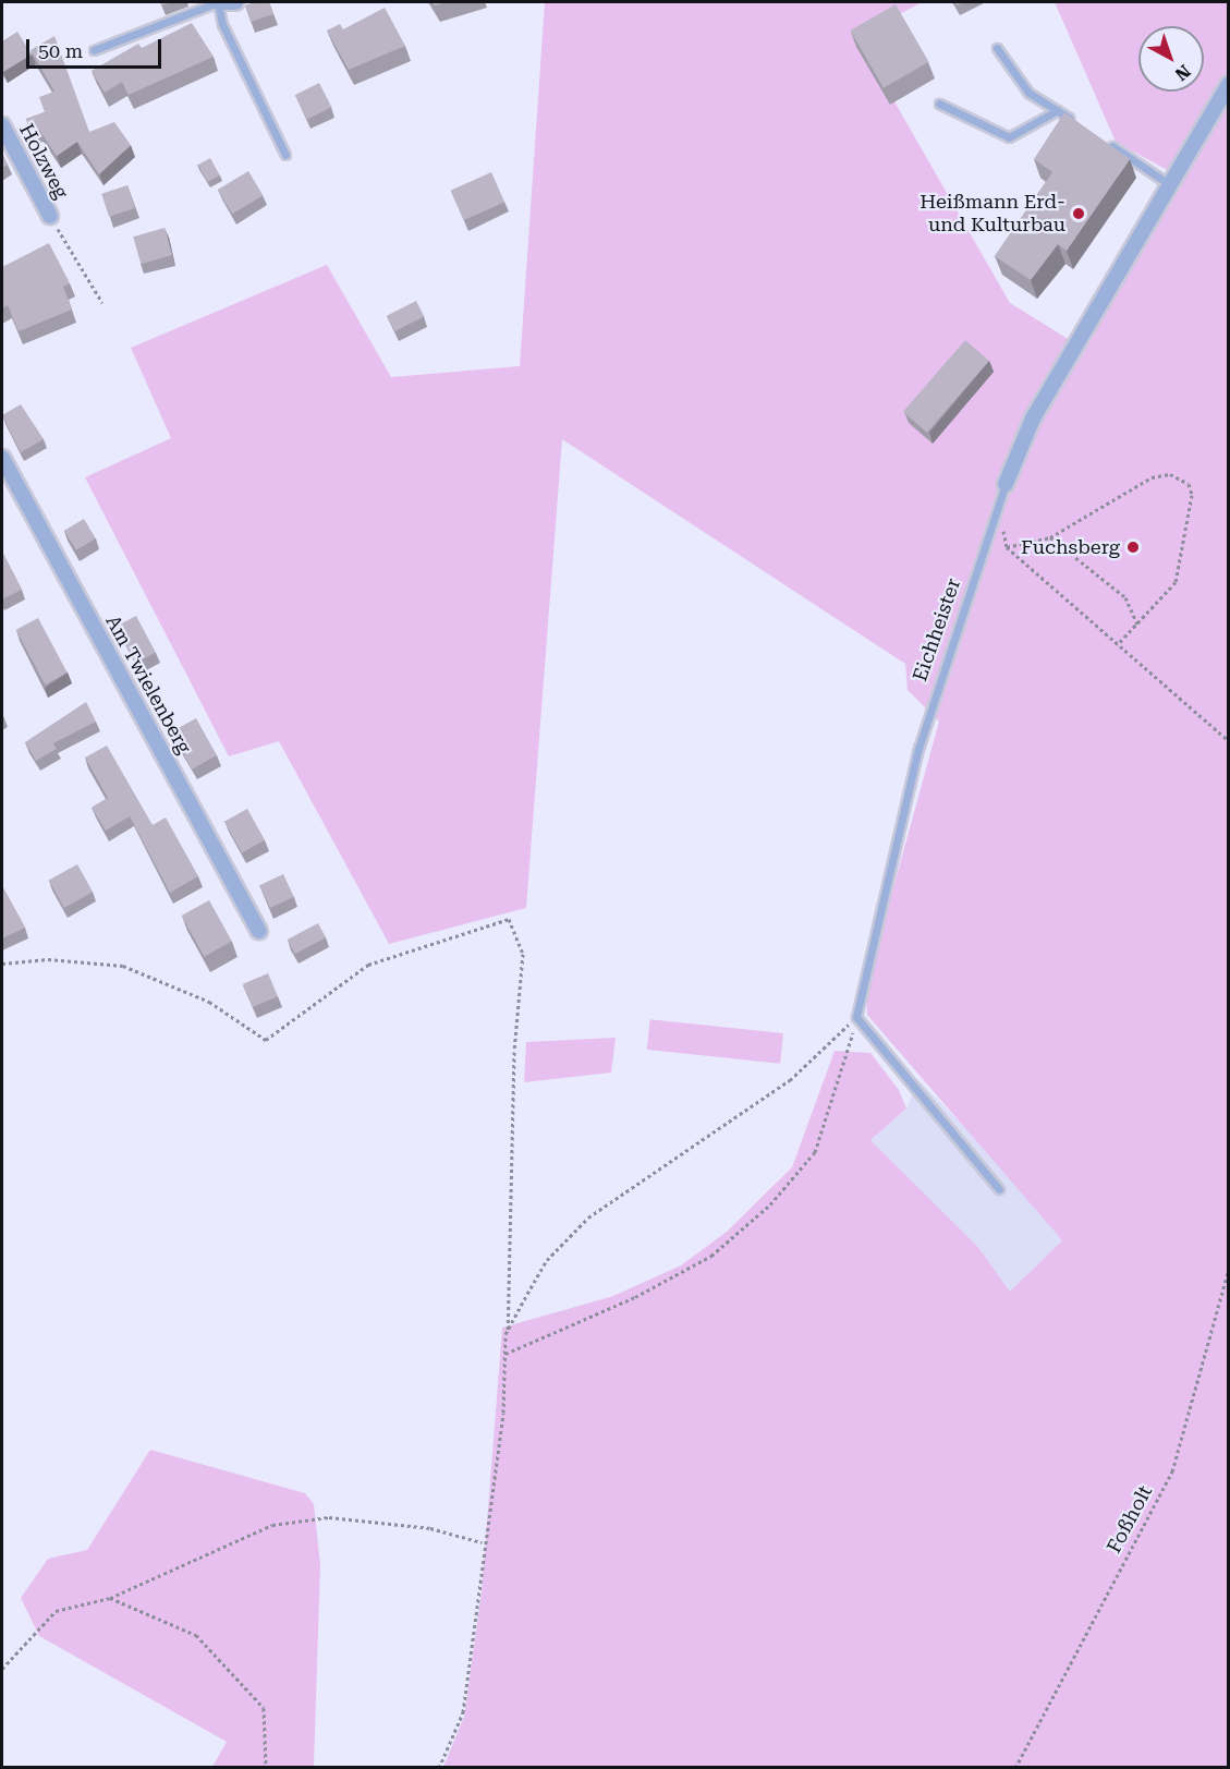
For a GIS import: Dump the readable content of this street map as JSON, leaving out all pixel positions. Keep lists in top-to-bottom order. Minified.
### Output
{"streets":{"street":["Holzweg","Eichheister","Am Twielenberg"],"path":["Foßholt"]},"places":["Heißmann Erd- und Kulturbau","Fuchsberg"],"scale_bar":"50 m","north":"bottom right"}
